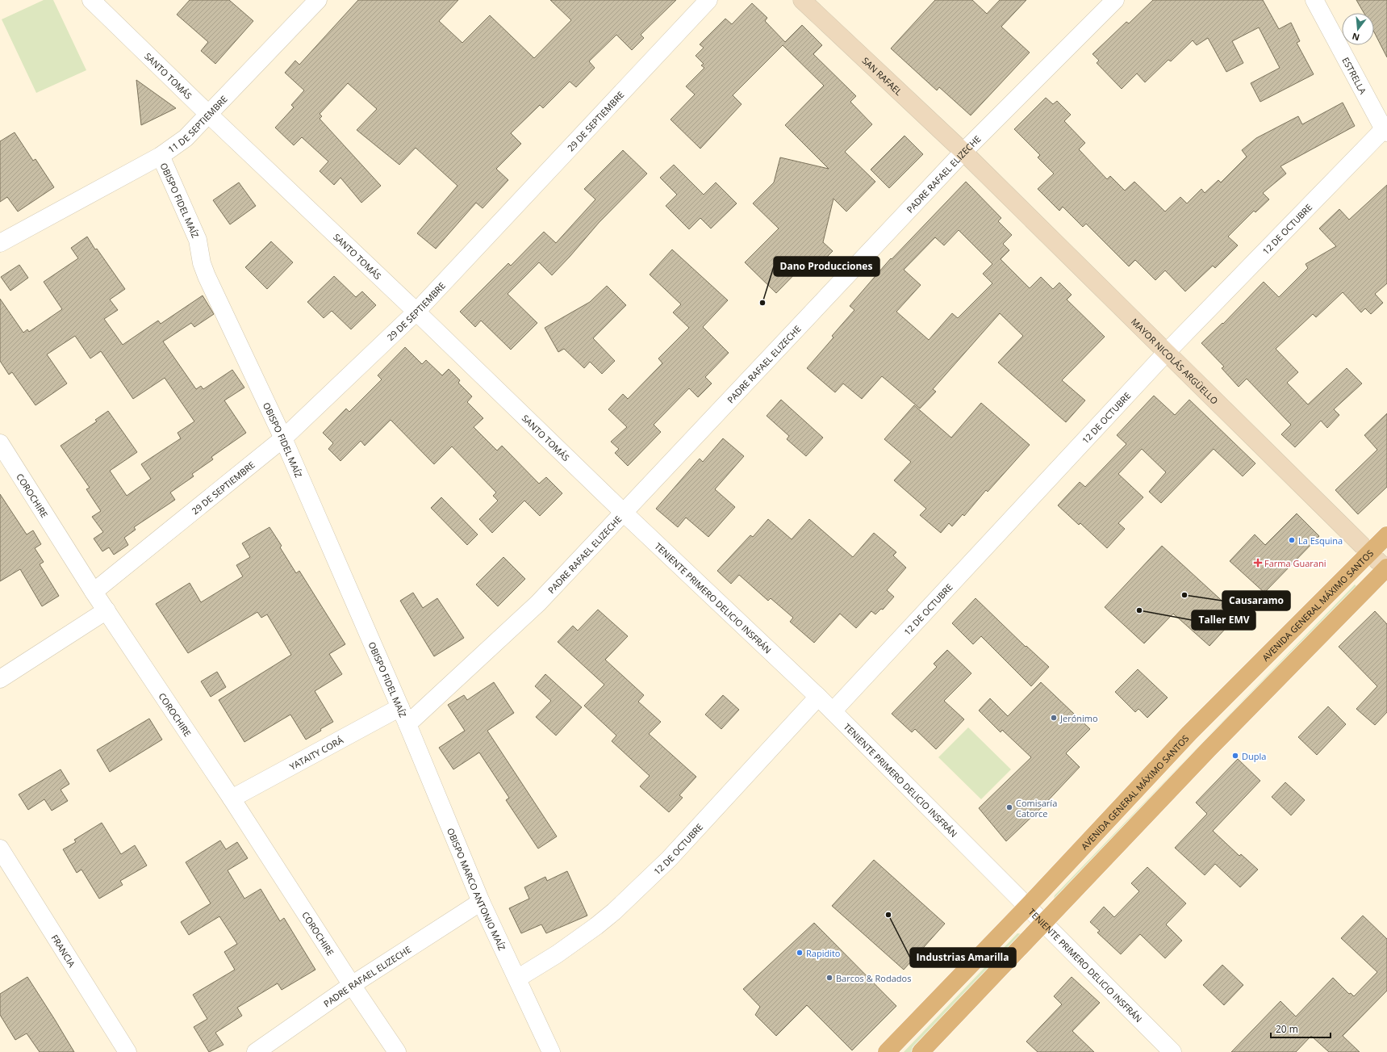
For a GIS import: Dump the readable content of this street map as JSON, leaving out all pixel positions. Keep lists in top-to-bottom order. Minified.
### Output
{"streets":{"main road":["AVENIDA GENERAL MÁXIMO SANTOS"],"street":["ESTRELLA","SANTO TOMÁS","SAN RAFAEL","29 DE SEPTIEMBRE","11 DE SEPTIEMBRE","PADRE RAFAEL ELIZECHE","OBISPO FIDEL MAÍZ","12 DE OCTUBRE","MAYOR NICOLÁS ARGÜELLO","COROCHIRE","TENIENTE PRIMERO DELICIO INSFRÁN","YATAITY CORÁ","OBISPO MARCO ANTONIO MAÍZ","FRANCIA"]},"crossings":[["ESTRELLA","12 DE OCTUBRE"],["SANTO TOMÁS","29 DE SEPTIEMBRE"],["SANTO TOMÁS","11 DE SEPTIEMBRE"],["SANTO TOMÁS","PADRE RAFAEL ELIZECHE"],["SANTO TOMÁS","TENIENTE PRIMERO DELICIO INSFRÁN"],["SAN RAFAEL","PADRE RAFAEL ELIZECHE"],["SAN RAFAEL","MAYOR NICOLÁS ARGÜELLO"],["29 DE SEPTIEMBRE","OBISPO FIDEL MAÍZ"],["29 DE SEPTIEMBRE","COROCHIRE"],["11 DE SEPTIEMBRE","OBISPO FIDEL MAÍZ"],["PADRE RAFAEL ELIZECHE","OBISPO FIDEL MAÍZ"],["PADRE RAFAEL ELIZECHE","MAYOR NICOLÁS ARGÜELLO"],["PADRE RAFAEL ELIZECHE","COROCHIRE"],["PADRE RAFAEL ELIZECHE","TENIENTE PRIMERO DELICIO INSFRÁN"],["PADRE RAFAEL ELIZECHE","OBISPO MARCO ANTONIO MAÍZ"],["OBISPO FIDEL MAÍZ","YATAITY CORÁ"],["OBISPO FIDEL MAÍZ","OBISPO MARCO ANTONIO MAÍZ"],["12 DE OCTUBRE","MAYOR NICOLÁS ARGÜELLO"],["12 DE OCTUBRE","TENIENTE PRIMERO DELICIO INSFRÁN"],["12 DE OCTUBRE","OBISPO MARCO ANTONIO MAÍZ"],["MAYOR NICOLÁS ARGÜELLO","AVENIDA GENERAL MÁXIMO SANTOS"],["COROCHIRE","YATAITY CORÁ"],["TENIENTE PRIMERO DELICIO INSFRÁN","AVENIDA GENERAL MÁXIMO SANTOS"]],"places":{"other":["Dano Producciones","La Esquina","Causaramo","Taller EMV","Jerónimo","Dupla","Comisaría Catorce","Industrias Amarilla","Rapidito","Barcos & Rodados"],"health":["Farma Guarani"]},"scale_bar":"20 m","north":"bottom"}
